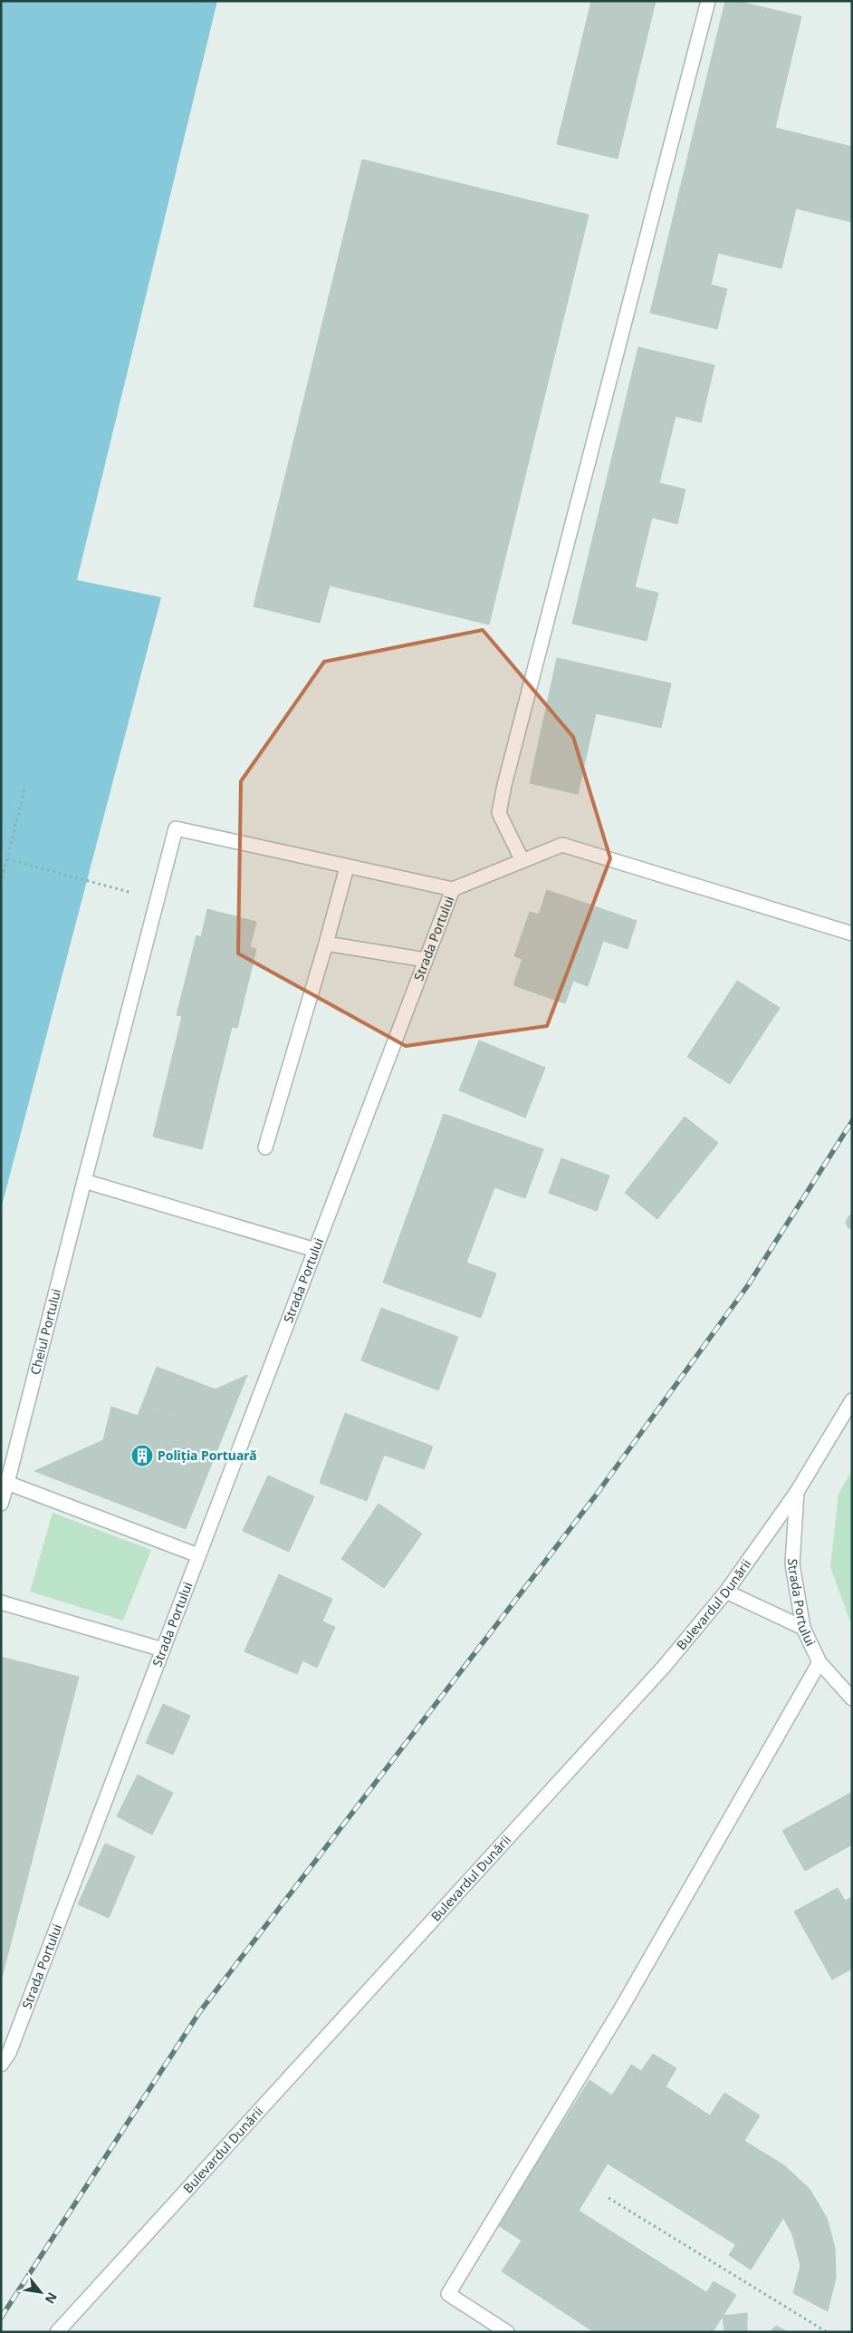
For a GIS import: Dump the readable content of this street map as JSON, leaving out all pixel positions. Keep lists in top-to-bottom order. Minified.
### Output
{"streets":{"street":["Strada Portului","Cheiul Portului","Bulevardul Dunării"]},"crossings":[["Strada Portului","Bulevardul Dunării"]],"places":{"building":["Poliția Portuară"]},"north":"bottom right"}
